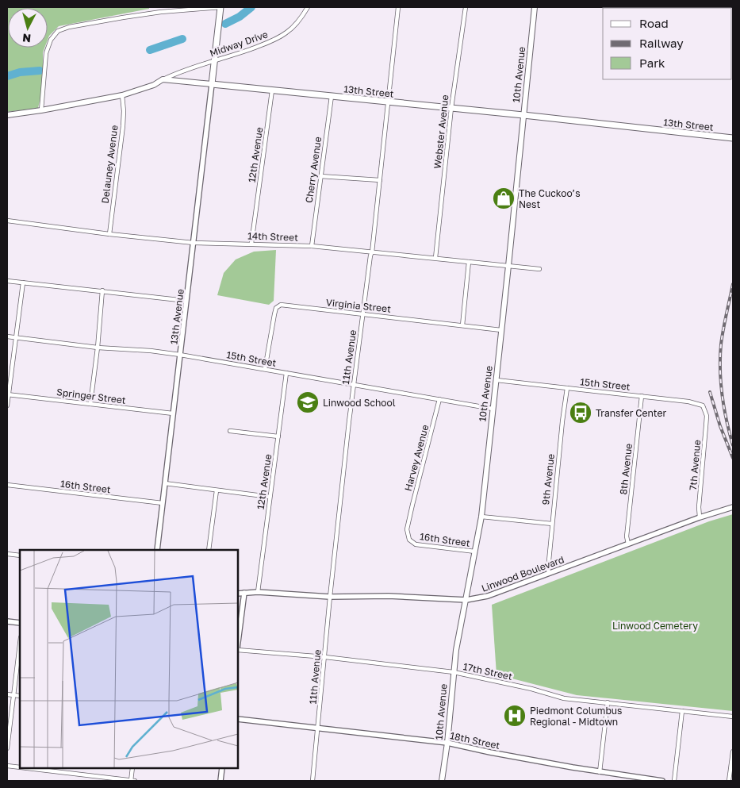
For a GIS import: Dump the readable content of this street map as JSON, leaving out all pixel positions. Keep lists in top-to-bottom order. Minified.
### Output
{"streets":{"main road":["10th Avenue","13th Street"],"street":["Midway Drive","Webster Avenue","12th Avenue","Delauney Avenue","Cherry Avenue","14th Street","Virginia Street","13th Avenue","11th Avenue","15th Street","Springer Street","Harvey Avenue","7th Avenue","8th Avenue","9th Avenue","16th Street","Linwood Boulevard","17th Street","18th Street"]},"crossings":[["Midway Drive","13th Street"],["10th Avenue","13th Street"],["10th Avenue","14th Street"],["10th Avenue","Virginia Street"],["10th Avenue","15th Street"],["10th Avenue","16th Street"],["10th Avenue","Linwood Boulevard"],["10th Avenue","17th Street"],["10th Avenue","18th Street"],["13th Street","Webster Avenue"],["13th Street","12th Avenue"],["13th Street","Cherry Avenue"],["13th Street","13th Avenue"],["13th Street","11th Avenue"],["Webster Avenue","14th Street"],["12th Avenue","14th Street"],["12th Avenue","15th Street"],["12th Avenue","Linwood Boulevard"],["Delauney Avenue","14th Street"],["Cherry Avenue","14th Street"],["14th Street","13th Avenue"],["14th Street","11th Avenue"],["Virginia Street","11th Avenue"],["Virginia Street","15th Street"],["13th Avenue","15th Street"],["13th Avenue","Springer Street"],["13th Avenue","16th Street"],["11th Avenue","15th Street"],["11th Avenue","Linwood Boulevard"],["11th Avenue","17th Street"],["11th Avenue","18th Street"],["15th Street","Harvey Avenue"],["15th Street","7th Avenue"],["15th Street","8th Avenue"],["15th Street","9th Avenue"],["Harvey Avenue","16th Street"],["7th Avenue","Linwood Boulevard"],["8th Avenue","Linwood Boulevard"],["9th Avenue","Linwood Boulevard"]],"parks":["Linwood Cemetery"],"places":{"shop":["The Cuckoo’s Nest"],"school or university":["Linwood School"],"bus stop":["Transfer Center"],"hospital":["Piedmont Columbus Regional - Midtown"]},"legend":["Road","Railway","Park"],"north":"bottom"}
